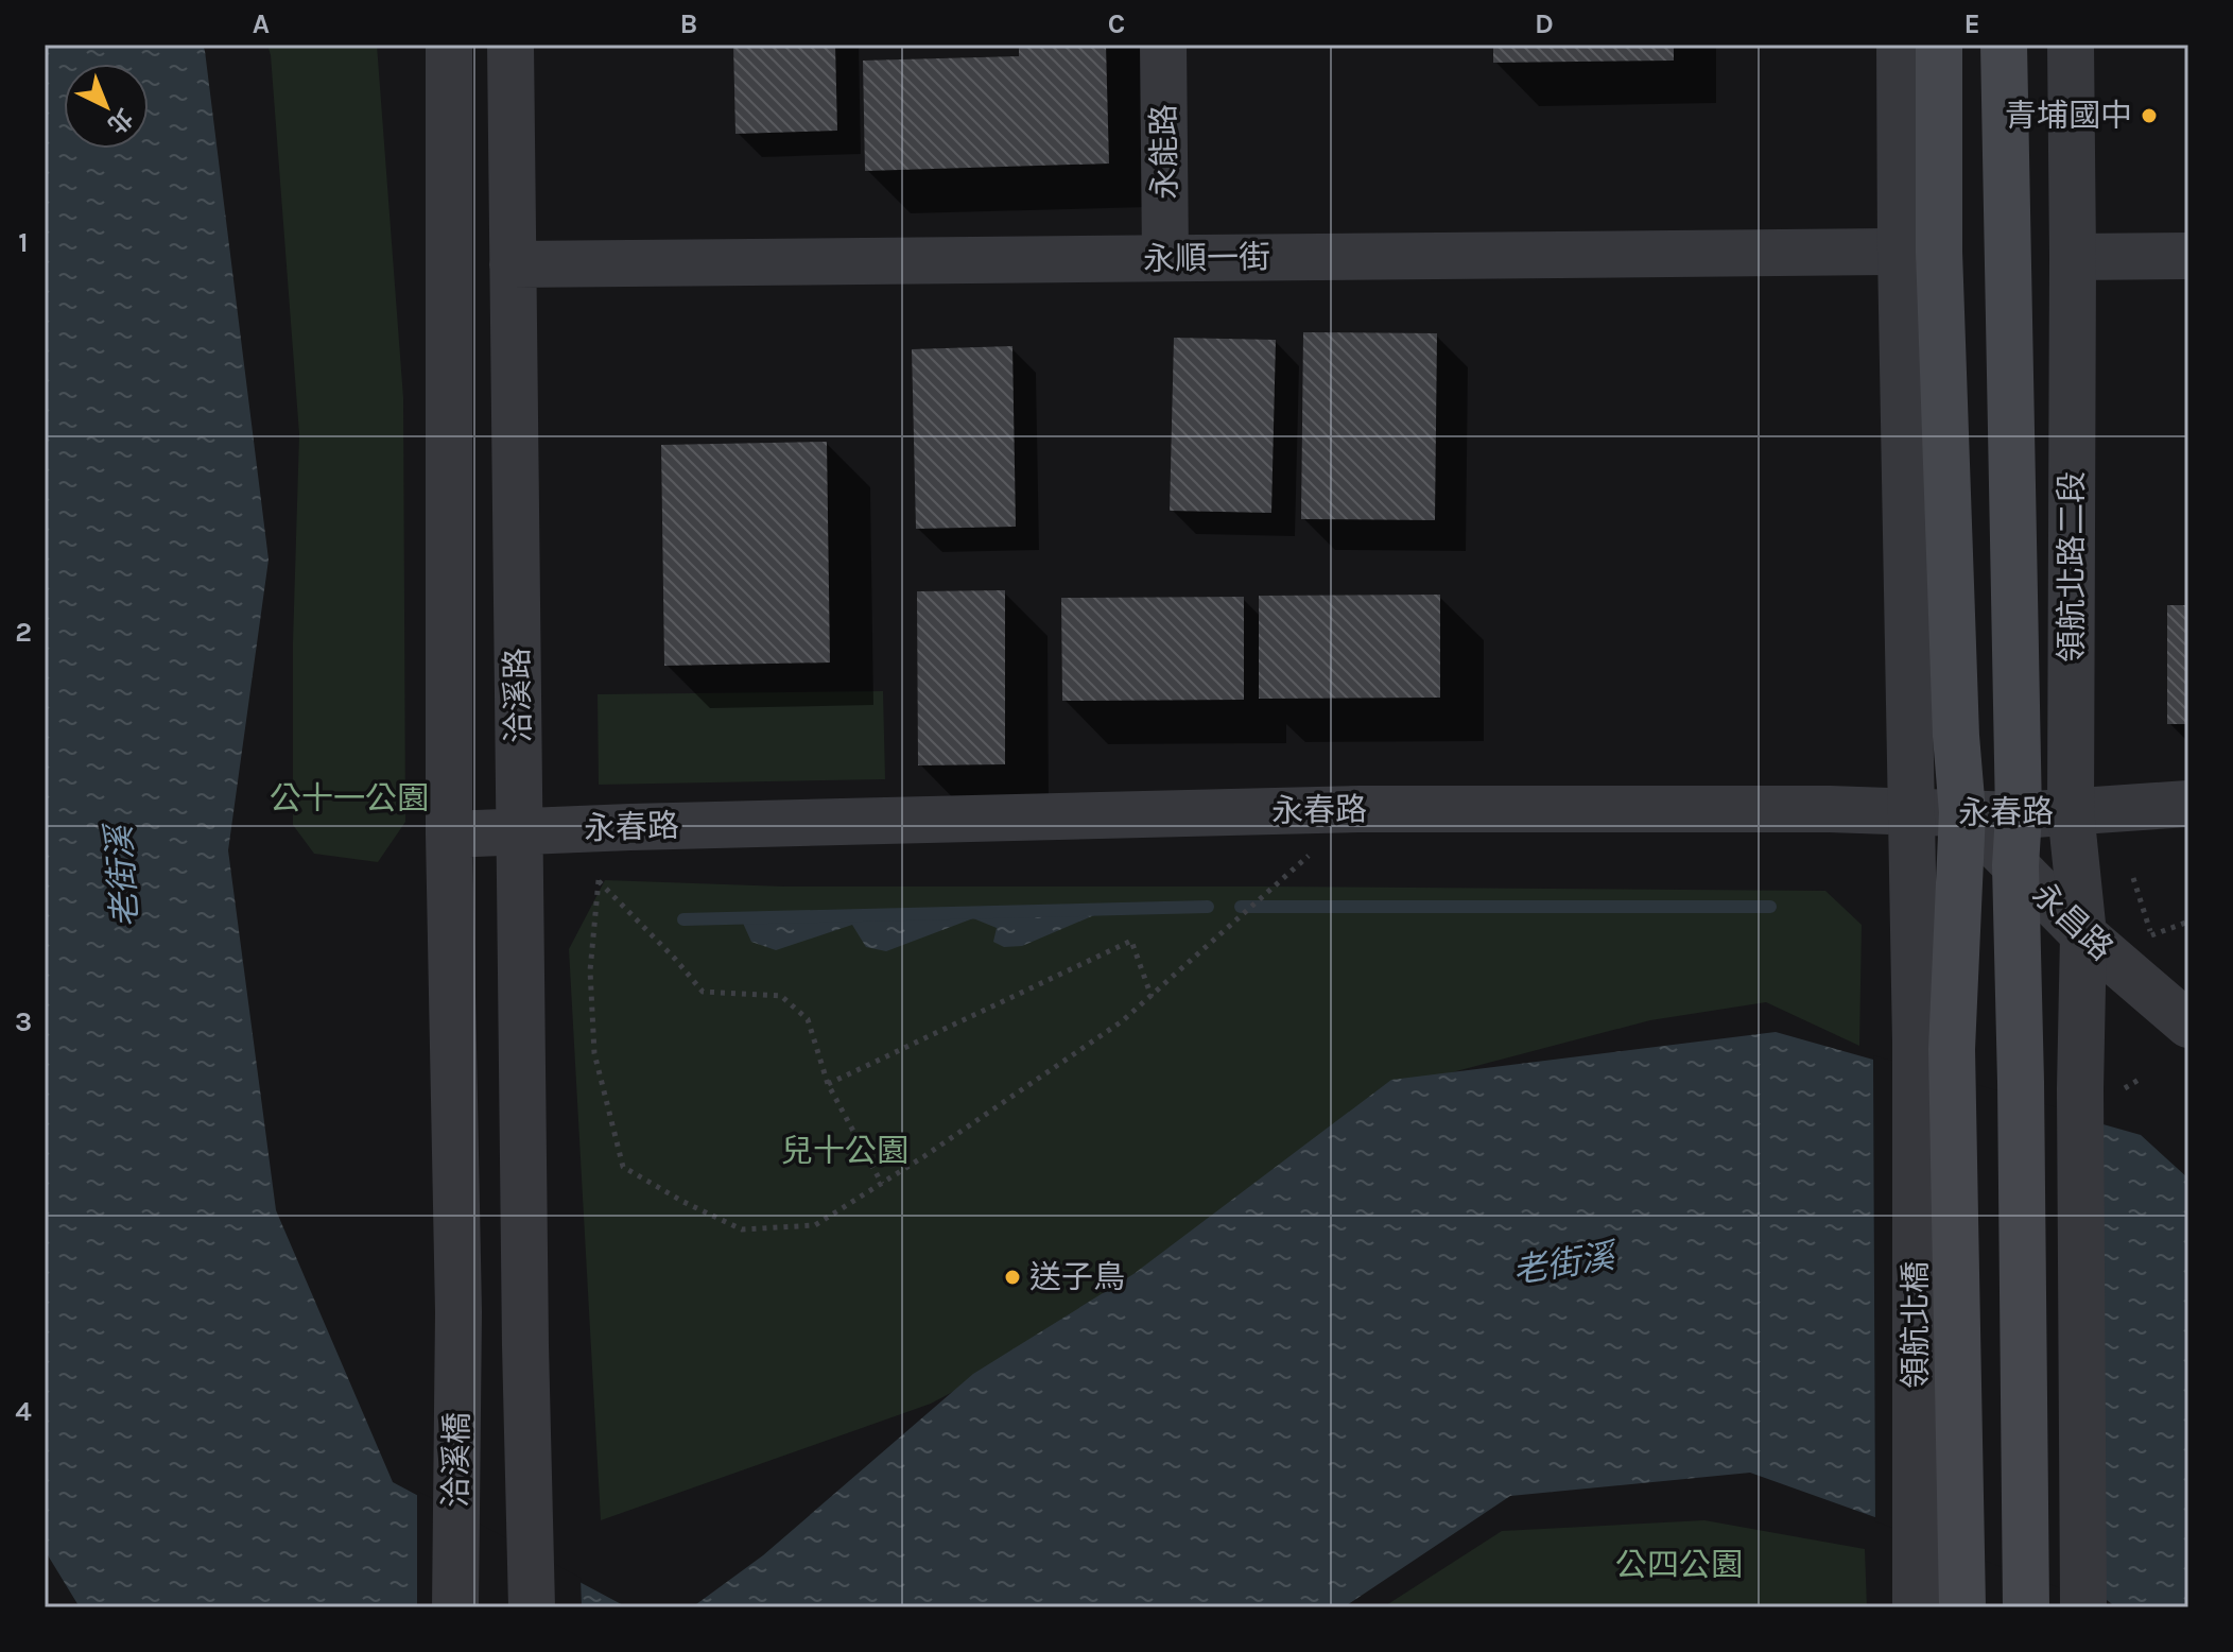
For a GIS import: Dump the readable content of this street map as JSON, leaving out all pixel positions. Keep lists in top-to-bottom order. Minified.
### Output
{"streets":{"main road":["領航北路二段","領航北橋"],"street":["永能路","永順一街","洽溪路","永春路","永昌路","洽溪橋"]},"crossings":[["永能路","永順一街"],["永順一街","洽溪路"],["領航北路二段","永春路"],["領航北路二段","永昌路"],["洽溪路","永春路"],["洽溪路","洽溪橋"],["永春路","永昌路"]],"water":["老街溪"],"parks":["公十一公園","兒十公園","公四公園"],"places":["青埔國中","送子鳥"],"north":"bottom right","grid":{"columns":["A","B","C","D","E"],"rows":["1","2","3","4"]}}
